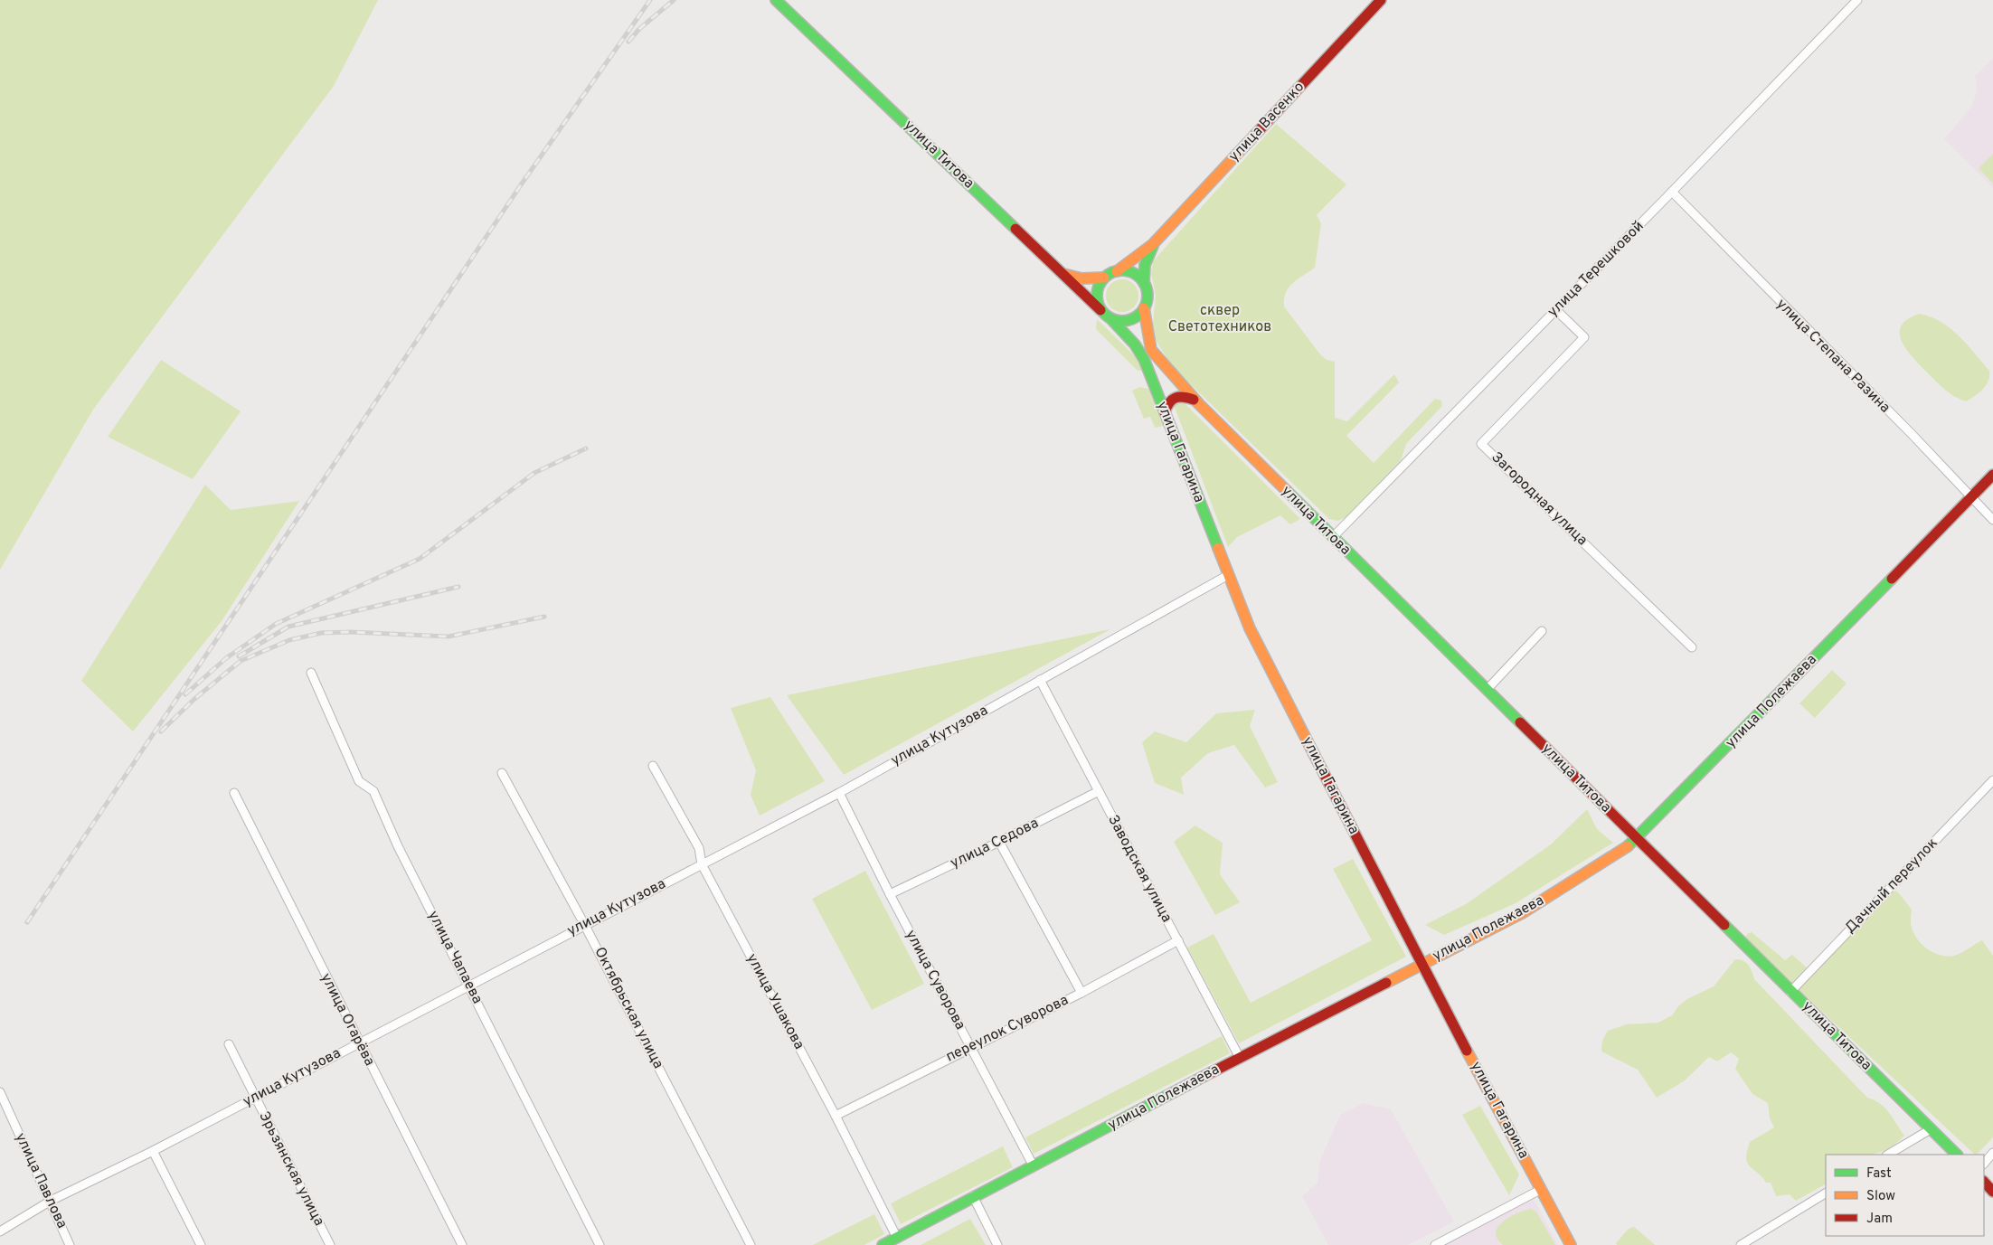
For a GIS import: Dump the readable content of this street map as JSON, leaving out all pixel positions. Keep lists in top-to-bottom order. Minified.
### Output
{"streets":{"main road":["улица Васенко","улица Титова","улица Гагарина","улица Полежаева"],"street":["улица Терешковой","улица Степана Разина","Загородная улица","улица Кутузова","улица Седова","Заводская улица","Дачный переулок","улица Чапаева","улица Суворова","улица Ушакова","Октябрьская улица","улица Огарёва","переулок Суворова","Эрьзянская улица","улица Павлова"]},"crossings":[["улица Васенко","улица Титова"],["улица Васенко","улица Гагарина"],["улица Титова","улица Терешковой"],["улица Титова","улица Гагарина"],["улица Титова","улица Полежаева"],["улица Титова","Дачный переулок"],["улица Терешковой","улица Степана Разина"],["улица Терешковой","Загородная улица"],["улица Степана Разина","улица Полежаева"],["улица Гагарина","улица Полежаева"],["улица Гагарина","улица Кутузова"],["улица Полежаева","Заводская улица"],["улица Полежаева","улица Суворова"],["улица Полежаева","улица Ушакова"],["улица Кутузова","Заводская улица"],["улица Кутузова","улица Чапаева"],["улица Кутузова","улица Суворова"],["улица Кутузова","улица Ушакова"],["улица Кутузова","Октябрьская улица"],["улица Кутузова","улица Огарёва"],["улица Кутузова","Эрьзянская улица"],["улица Кутузова","улица Павлова"],["улица Седова","Заводская улица"],["улица Седова","улица Суворова"],["Заводская улица","переулок Суворова"],["улица Суворова","переулок Суворова"],["улица Ушакова","переулок Суворова"]],"parks":["сквер Светотехников"],"legend":["Fast","Slow","Jam"]}
